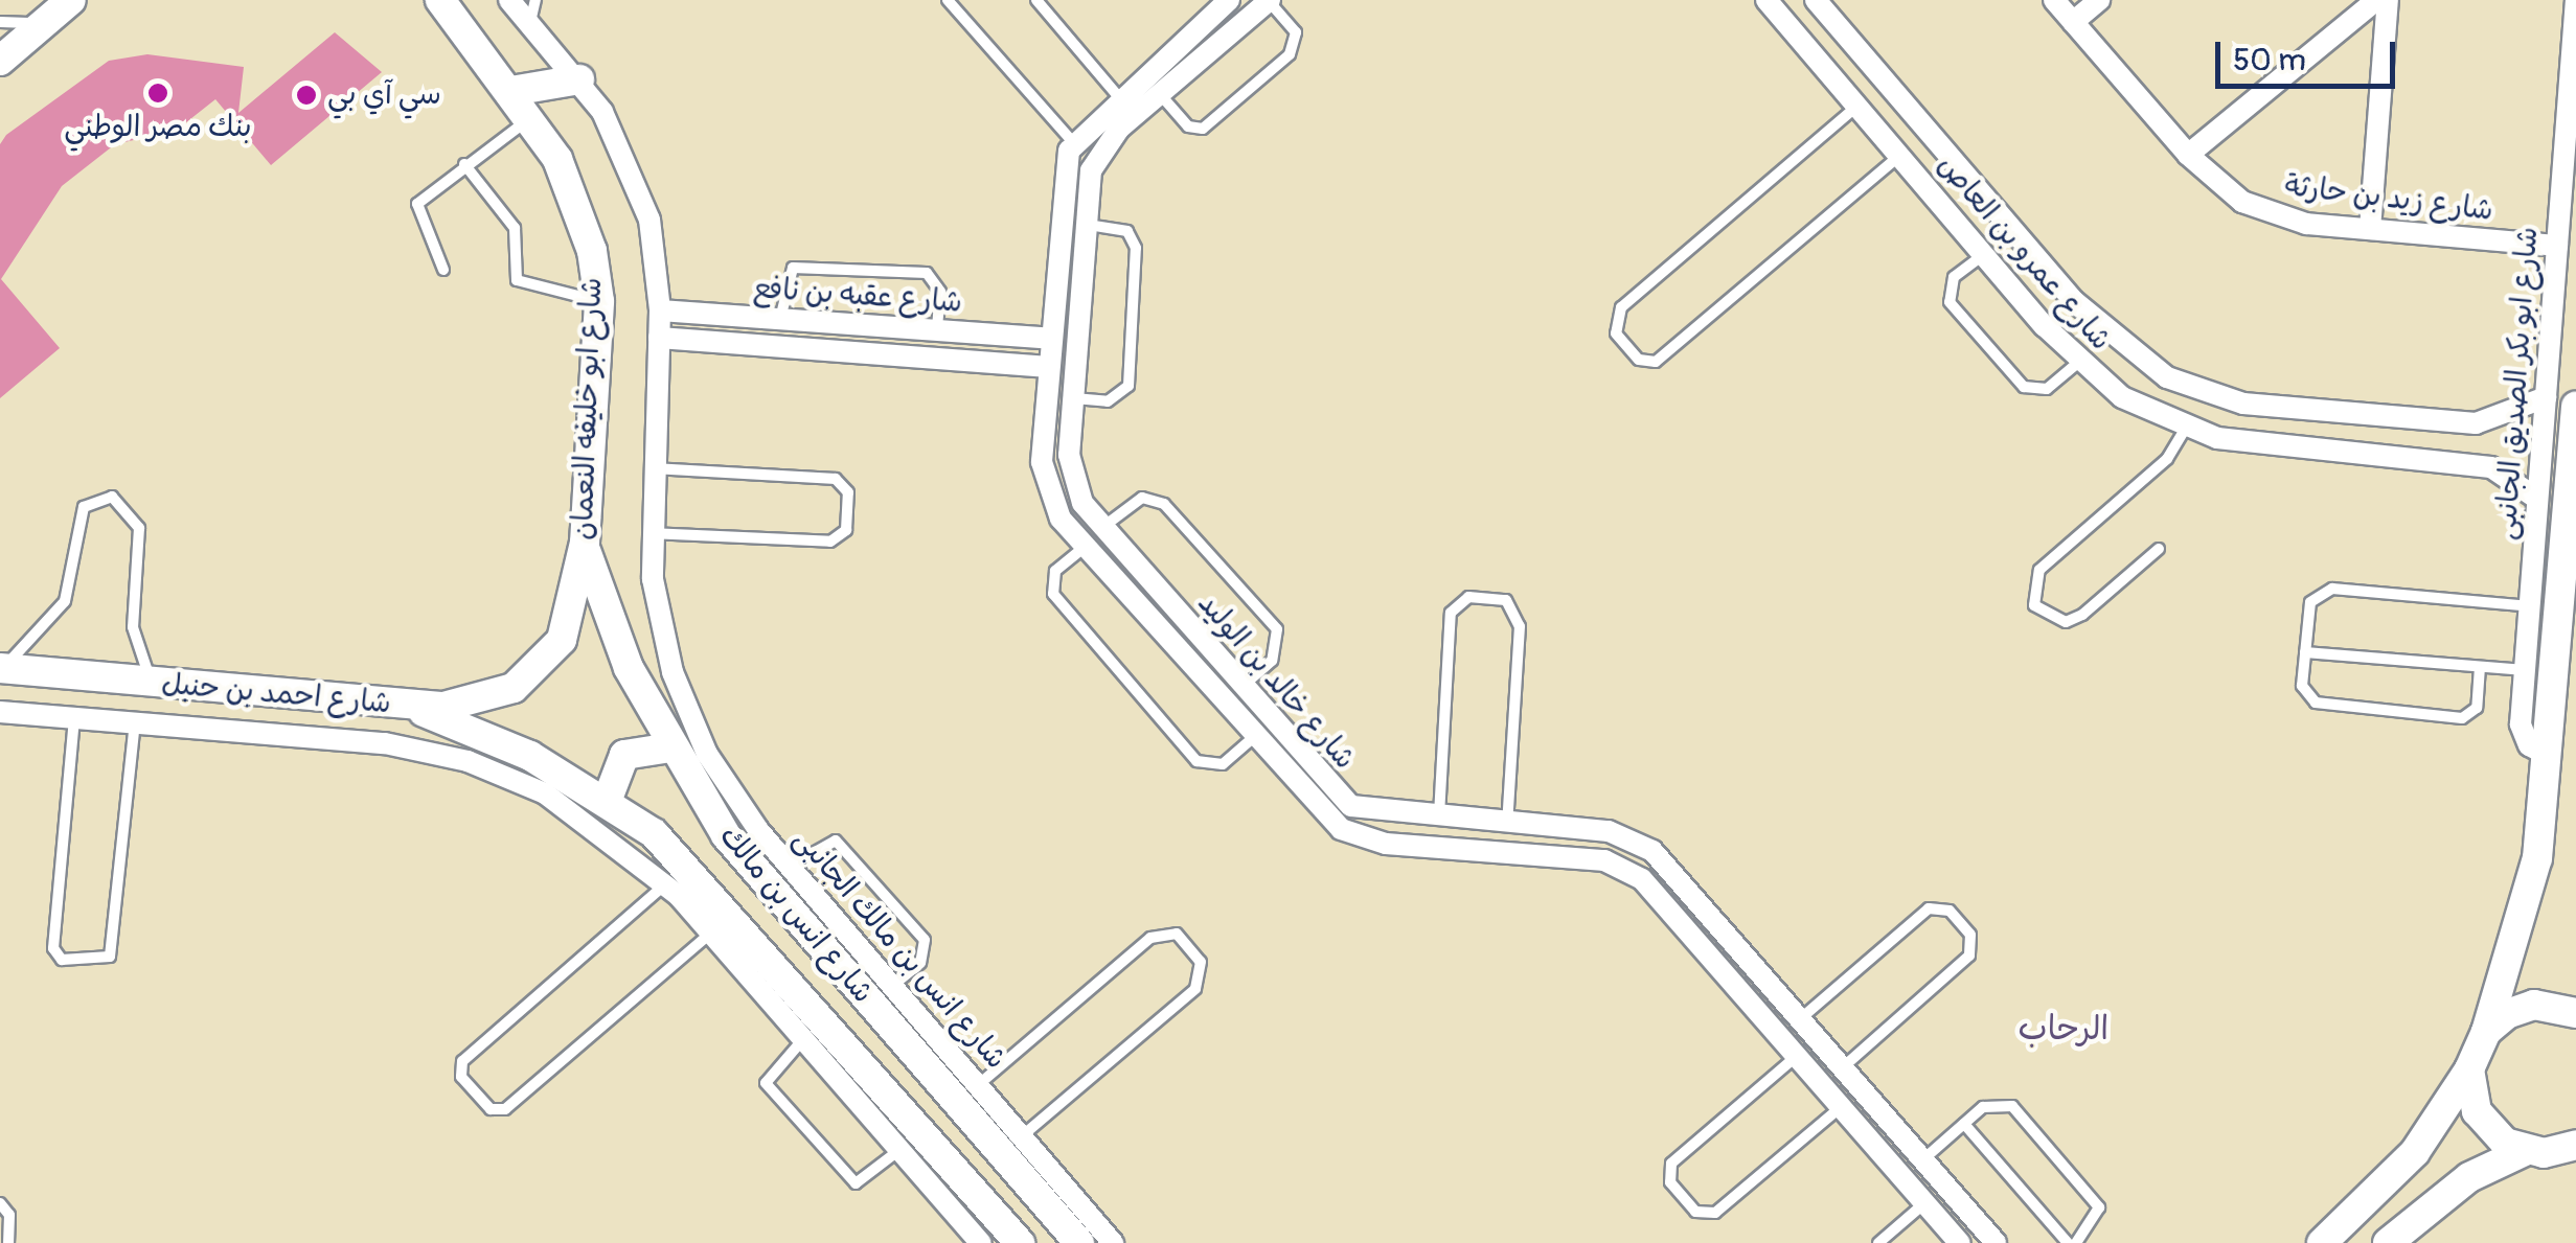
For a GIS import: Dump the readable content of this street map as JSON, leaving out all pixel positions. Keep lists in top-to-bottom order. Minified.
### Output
{"streets":{"street":["شارع زيد بن حارثة","شارع عمرو بن العاص","شارع عقبه بن نافع","شارع ابو بكر الصديق الجانبى","شارع ابو خليفه النعمان","شارع خالد بن الوليد","شارع احمد بن حنبل","شارع انس بن مالك","شارع انس بن مالك الجانبى"]},"crossings":[["شارع زيد بن حارثة","شارع ابو بكر الصديق الجانبى"],["شارع عمرو بن العاص","شارع ابو بكر الصديق الجانبى"],["شارع عقبه بن نافع","شارع خالد بن الوليد"],["شارع عقبه بن نافع","شارع انس بن مالك الجانبى"],["شارع ابو خليفه النعمان","شارع احمد بن حنبل"],["شارع ابو خليفه النعمان","شارع انس بن مالك"],["شارع احمد بن حنبل","شارع انس بن مالك"]],"districts":["الرحاب"],"places":["بنك مصر الوطني","سي آي بي"],"scale_bar":"50 m"}
